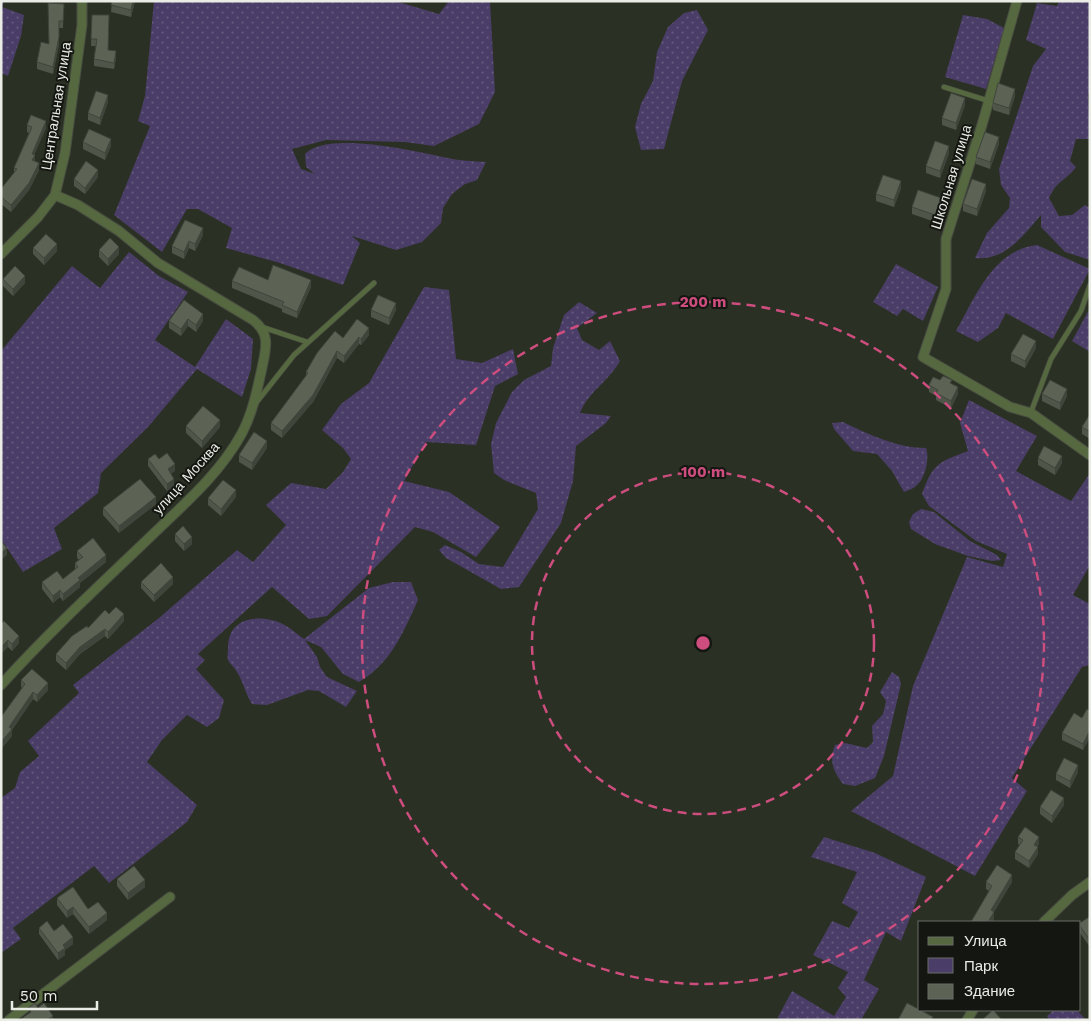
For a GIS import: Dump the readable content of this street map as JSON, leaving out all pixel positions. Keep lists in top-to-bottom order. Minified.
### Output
{"streets":{"street":["Центральная улица","Школьная улица","улица Москва"]},"legend":["Улица","Парк","Здание"],"scale_bar":"50 m","rings":["200 m","100 m"]}
